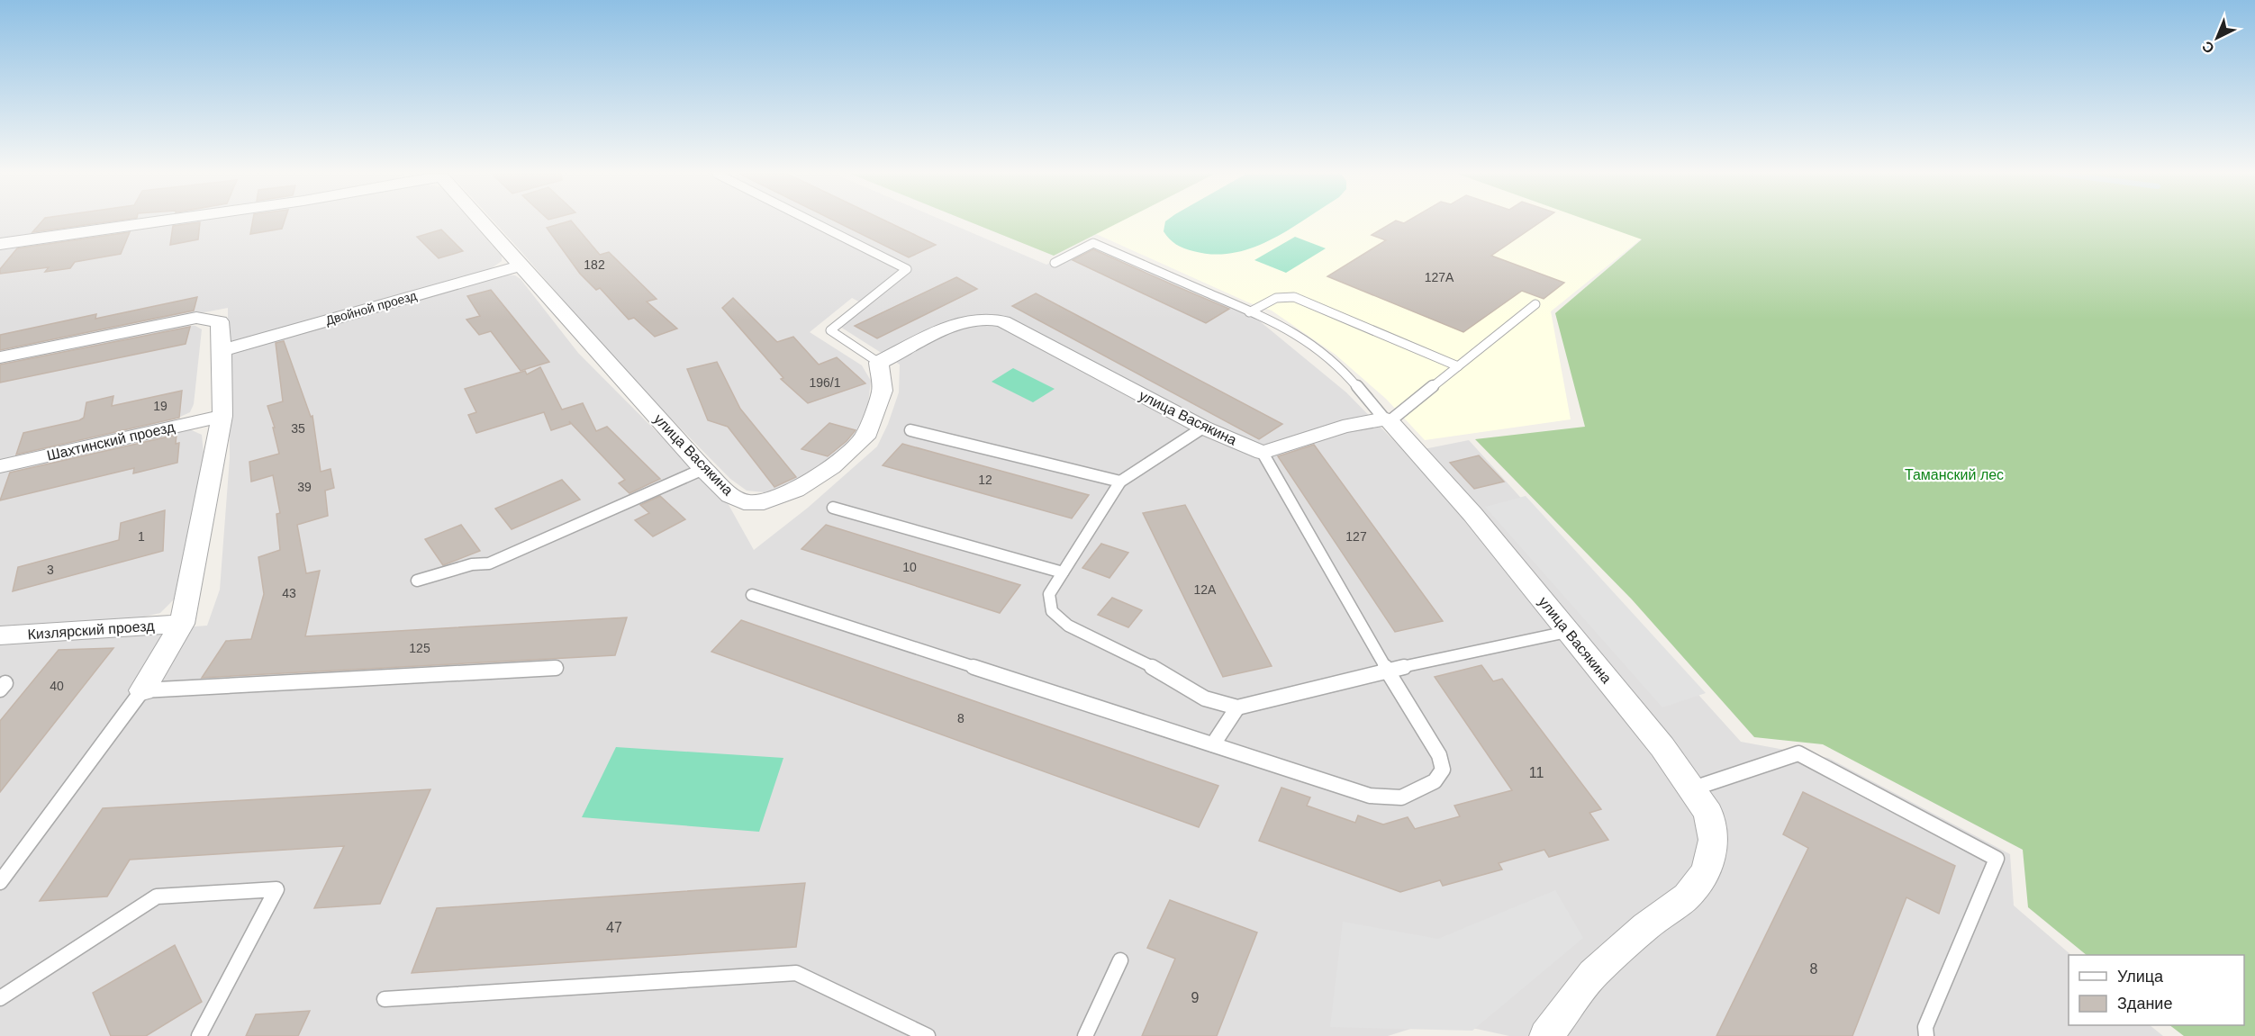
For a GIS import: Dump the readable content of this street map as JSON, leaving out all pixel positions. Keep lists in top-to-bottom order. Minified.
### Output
{"streets":{"street":["Двойной проезд","улица Васякина","Шахтинский проезд","Кизлярский проезд"]},"crossings":[["Двойной проезд","улица Васякина"]],"parks":["Таманский лес"],"house_numbers":["182","127А","196/1","19","35","12","39","1","127","10","3","12А","43","125","40","8","11","47","8","9"],"legend":["Улица","Здание"],"north":"bottom left"}
